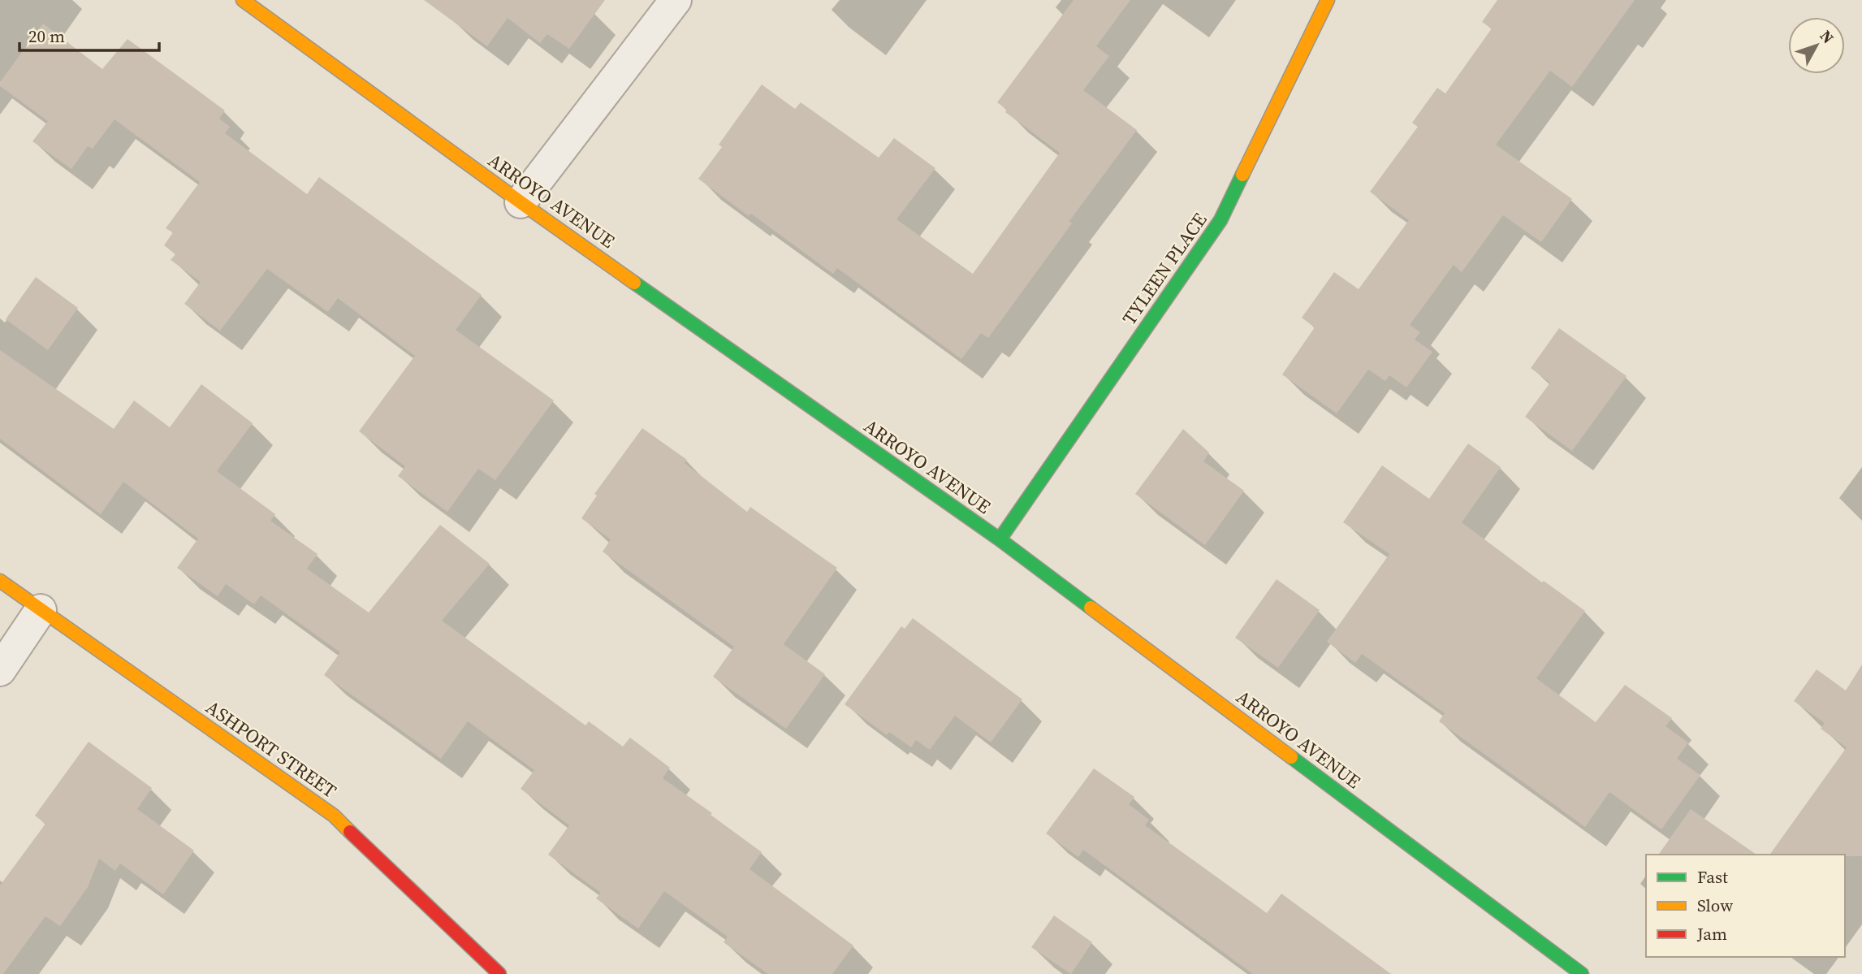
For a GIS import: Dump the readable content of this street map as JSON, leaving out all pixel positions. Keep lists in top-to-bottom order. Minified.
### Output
{"streets":{"street":["ARROYO AVENUE","TYLEEN PLACE","ASHPORT STREET"]},"crossings":[["ARROYO AVENUE","TYLEEN PLACE"]],"legend":["Fast","Slow","Jam"],"scale_bar":"20 m","north":"top right"}
